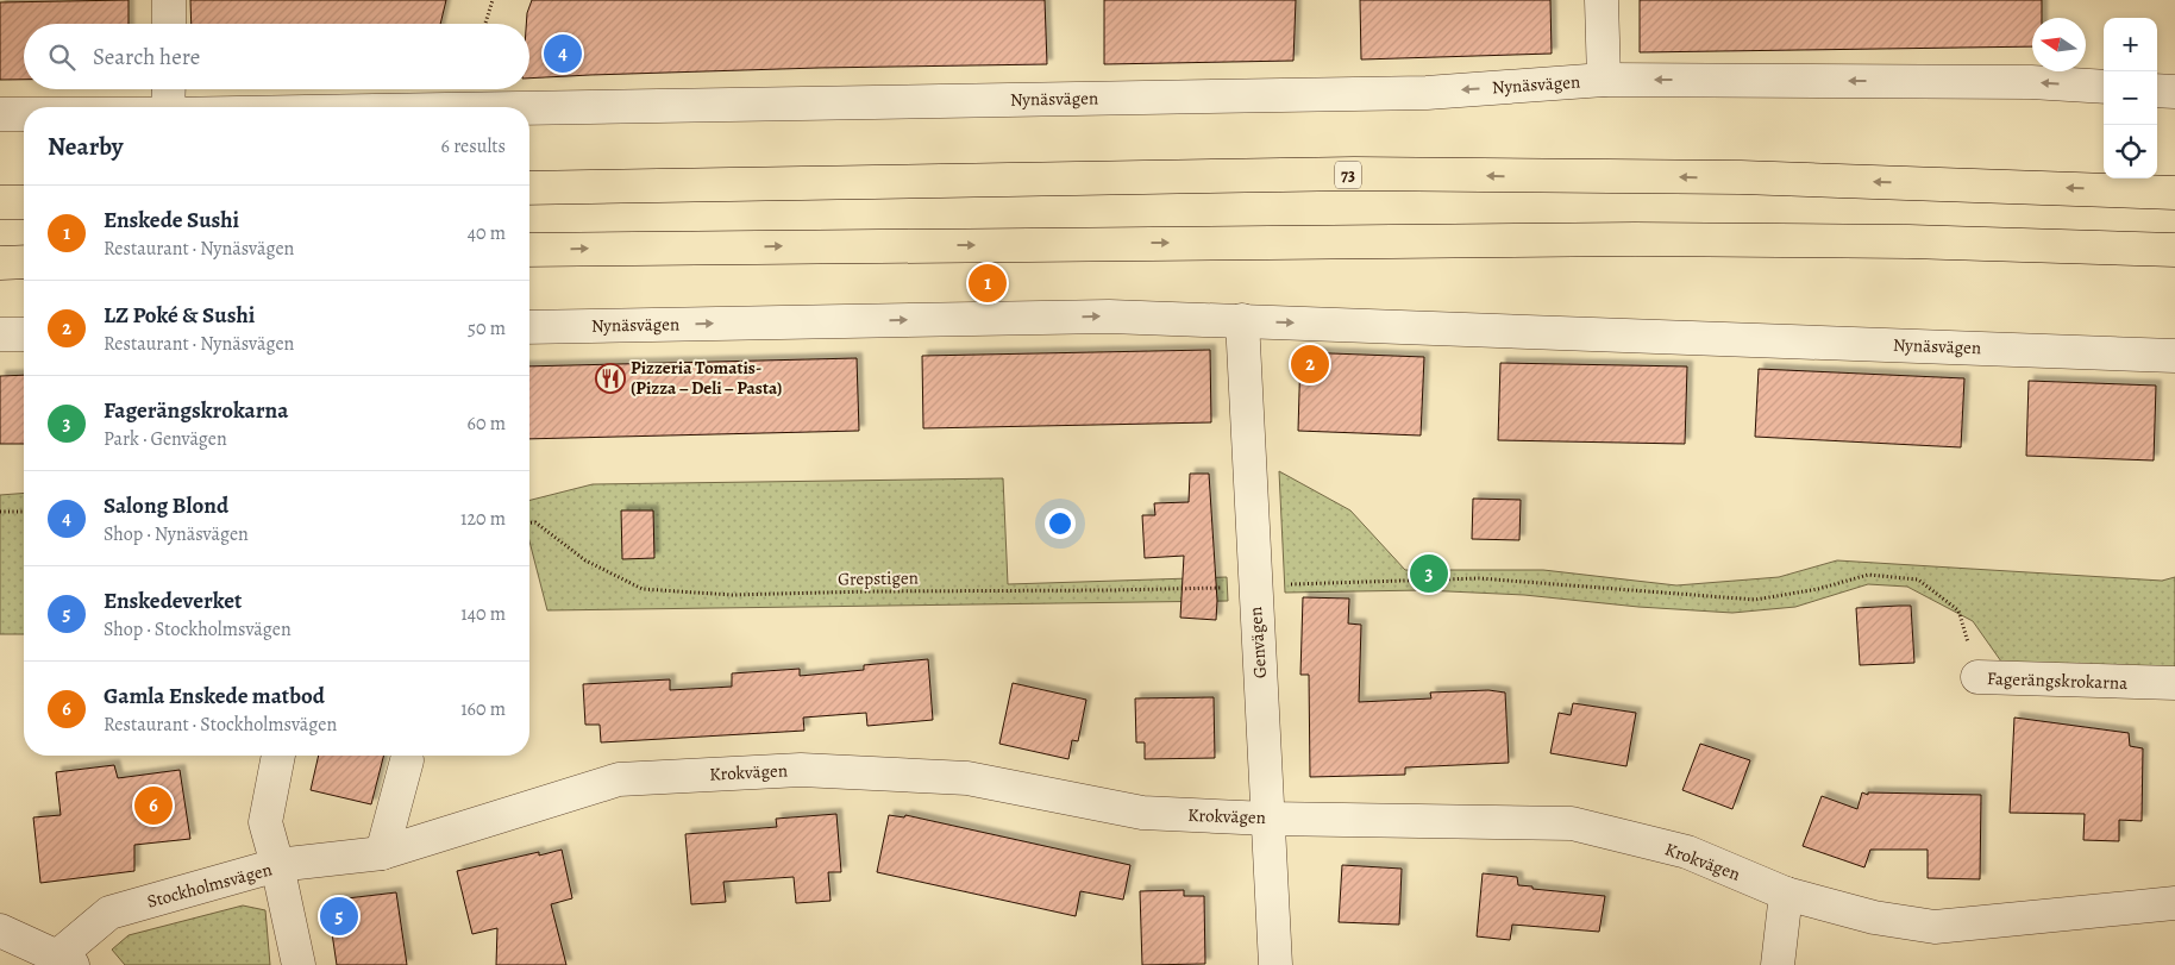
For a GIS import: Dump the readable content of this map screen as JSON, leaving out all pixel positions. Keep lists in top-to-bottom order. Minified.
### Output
{"streets":{"highway":["73"],"street":["Nynäsvägen","Genvägen","Fagerängskrokarna","Krokvägen","Stockholmsvägen"],"path":["Grepstigen"]},"crossings":[["Nynäsvägen","Genvägen"],["Grepstigen","Genvägen"],["Grepstigen","Fagerängskrokarna"],["Genvägen","Fagerängskrokarna"],["Genvägen","Krokvägen"],["Krokvägen","Stockholmsvägen"]],"places":{"restaurant":["Pizzeria Tomatis- (Pizza – Deli – Pasta)"]},"north":"left","page":{"map_buttons":["+","−"],"search":"Search here","pins":["4","1","2","3","6","5"],"heading":["Nearby","6 results"],"list":[{"mark":"1","name":"Enskede Sushi","note":"Restaurant · Nynäsvägen","value":"40 m"},{"mark":"2","name":"LZ Poké & Sushi","note":"Restaurant · Nynäsvägen","value":"50 m"},{"mark":"3","name":"Fagerängskrokarna","note":"Park · Genvägen","value":"60 m"},{"mark":"4","name":"Salong Blond","note":"Shop · Nynäsvägen","value":"120 m"},{"mark":"5","name":"Enskedeverket","note":"Shop · Stockholmsvägen","value":"140 m"},{"mark":"6","name":"Gamla Enskede matbod","note":"Restaurant · Stockholmsvägen","value":"160 m"}]}}
